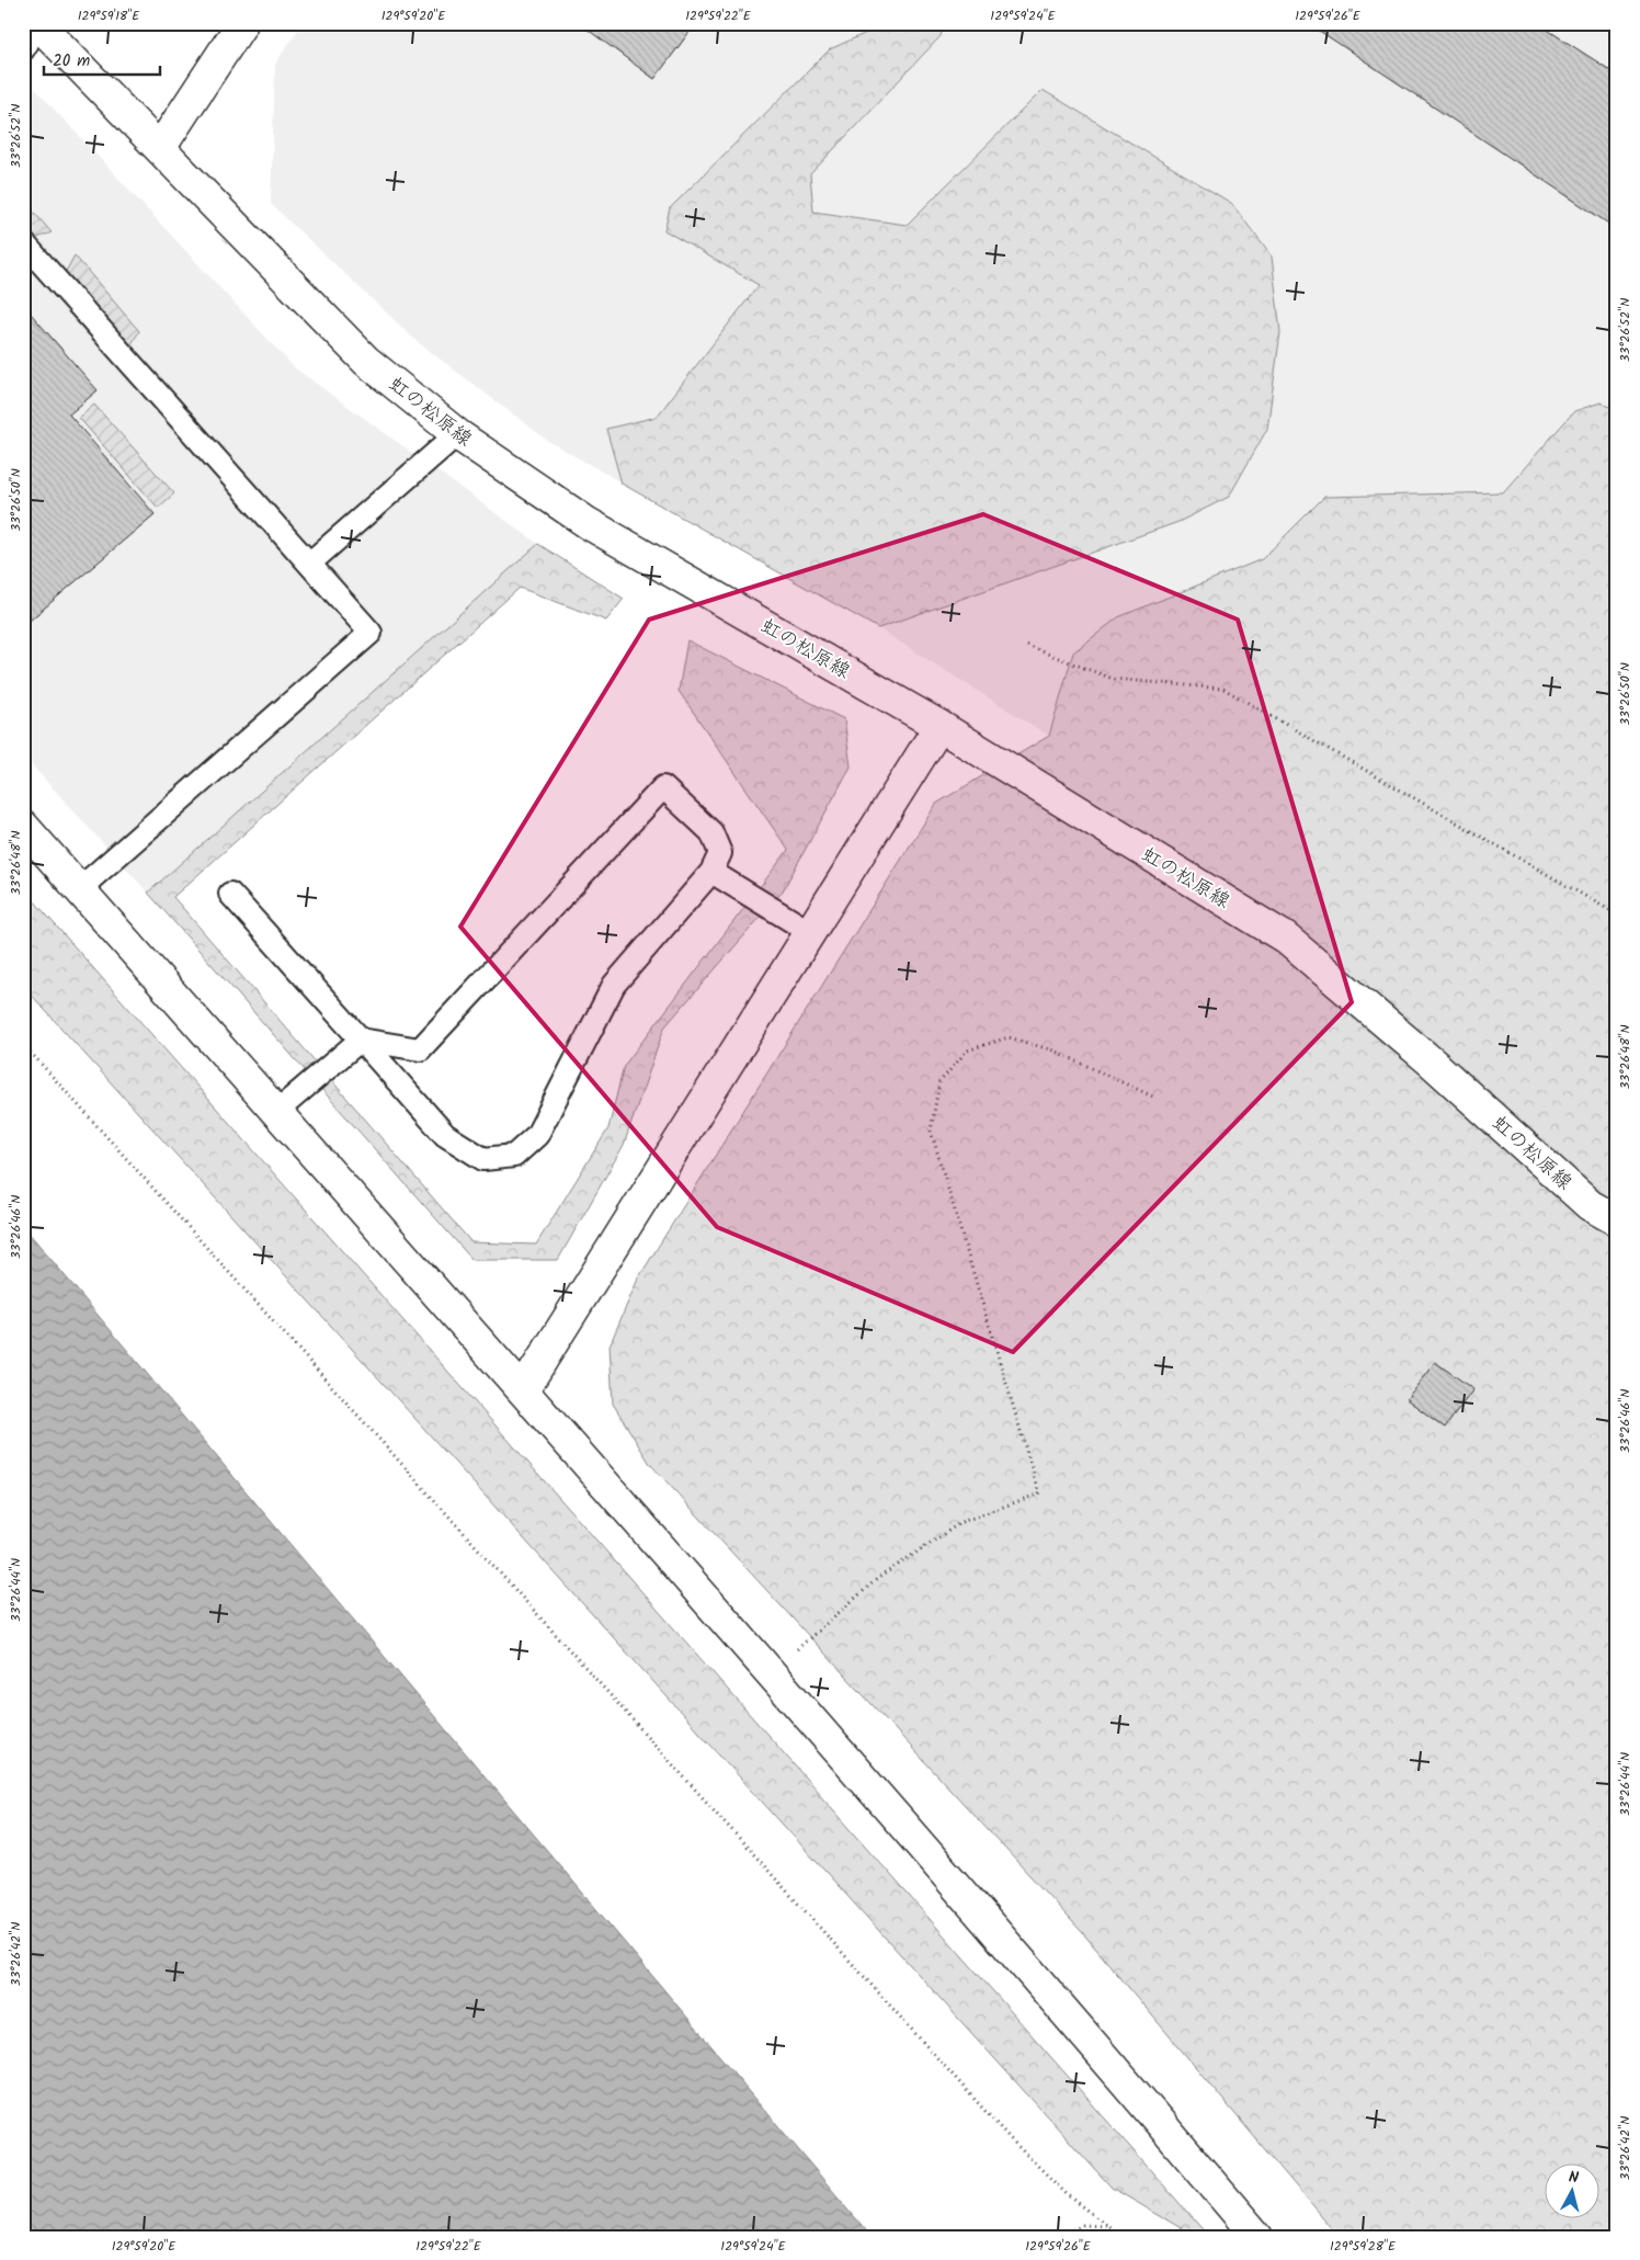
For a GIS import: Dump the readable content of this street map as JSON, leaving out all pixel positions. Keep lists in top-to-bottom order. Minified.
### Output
{"streets":{"street":["虹の松原線"]},"scale_bar":"20 m","north":"top","coordinates":["129°59'18\"E","129°59'20\"E","129°59'22\"E","129°59'24\"E","129°59'26\"E","33°26'52\"N","33°26'50\"N","33°26'48\"N","33°26'46\"N","33°26'44\"N","33°26'42\"N","129°59'28\"E"]}
